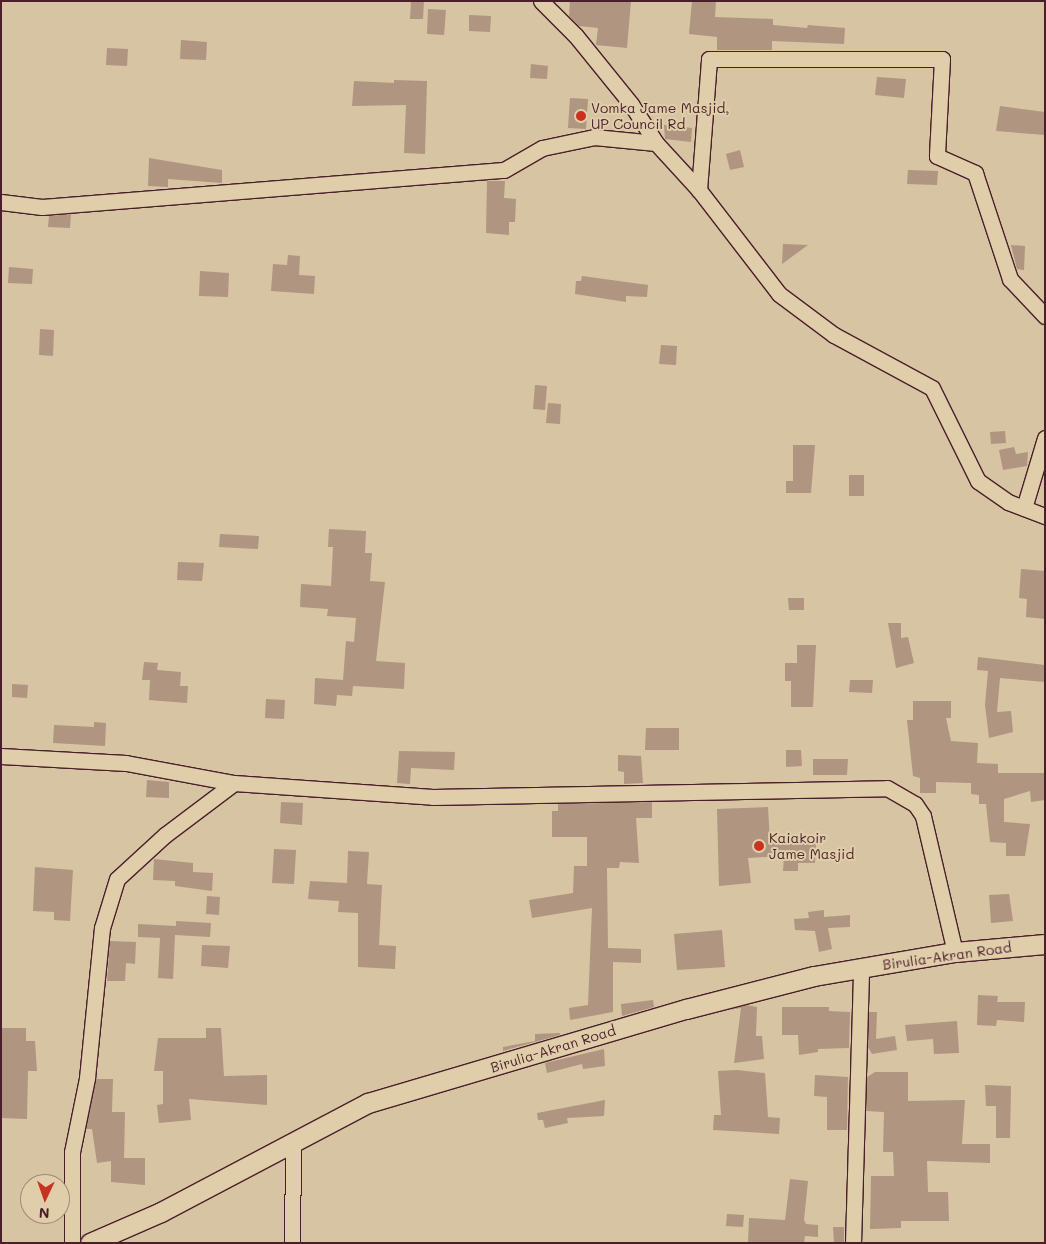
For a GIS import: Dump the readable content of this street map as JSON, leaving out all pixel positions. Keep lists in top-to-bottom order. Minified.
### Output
{"streets":{"street":["Birulia-Akran Road"]},"places":["Vomka Jame Masjid, UP Council Rd","Kaiakoir Jame Masjid"],"north":"bottom"}
